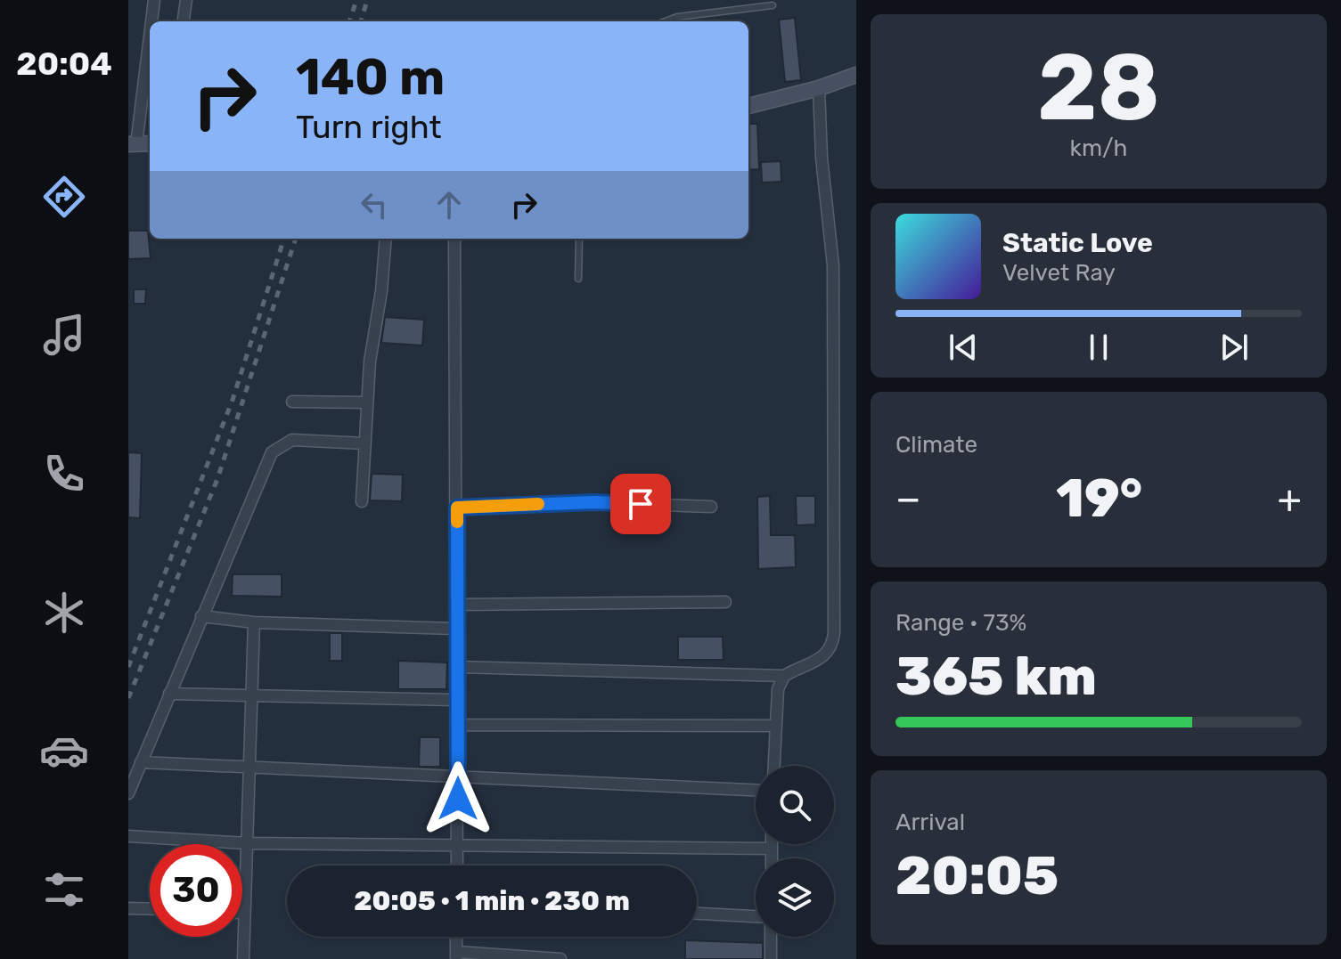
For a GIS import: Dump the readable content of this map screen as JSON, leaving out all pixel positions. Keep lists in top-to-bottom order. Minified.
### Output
{"page":{"tabs":"20:04","tile":[["28","km/h"],"Climate",["Range · 73%","365 km"],["Arrival","20:05"]],"turn":["140 m","Turn right"],"song":["Static Love","Velvet Ray"],"heat":["−","19°","+"],"limit":"30","trip":"20:05 · 1 min · 230 m"}}
